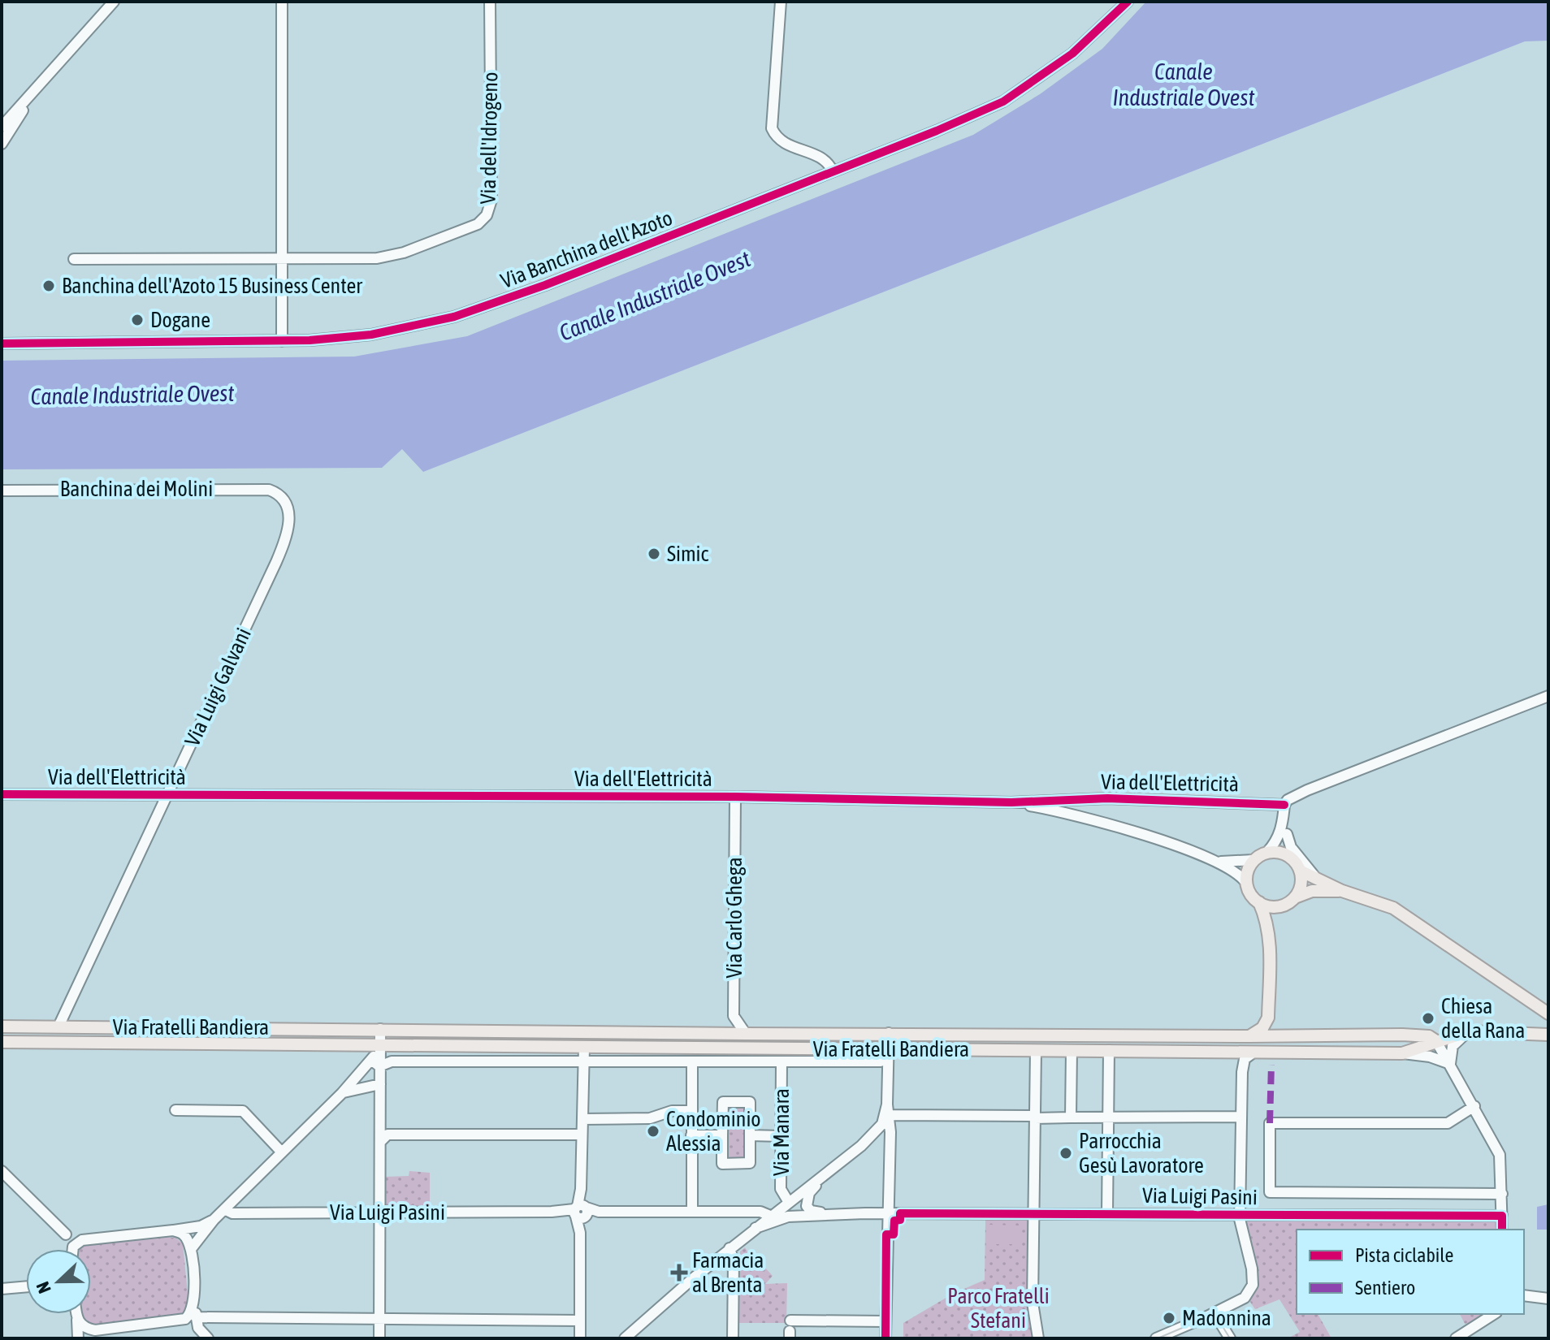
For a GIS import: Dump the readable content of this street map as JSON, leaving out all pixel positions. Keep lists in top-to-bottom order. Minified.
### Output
{"streets":{"main road":["Via Fratelli Bandiera"],"street":["Via dell'Idrogeno","Via Banchina dell'Azoto","Banchina dei Molini","Via Luigi Galvani","Via dell'Elettricità","Via Carlo Ghega","Via Manara","Via Luigi Pasini"]},"crossings":[["Banchina dei Molini","Via Luigi Galvani"],["Via Luigi Galvani","Via dell'Elettricità"],["Via Luigi Galvani","Via Fratelli Bandiera"],["Via dell'Elettricità","Via Carlo Ghega"],["Via Carlo Ghega","Via Fratelli Bandiera"],["Via Fratelli Bandiera","Via Manara"]],"water":["Canale Industriale Ovest"],"parks":["Parco Fratelli Stefani"],"places":{"other":["Banchina dell'Azoto 15 Business Center","Dogane","Simic","Chiesa della Rana","Condominio Alessia","Parrocchia Gesù Lavoratore","Madonnina"],"health":["Farmacia al Brenta"]},"legend":["Pista ciclabile","Sentiero"],"north":"left"}
